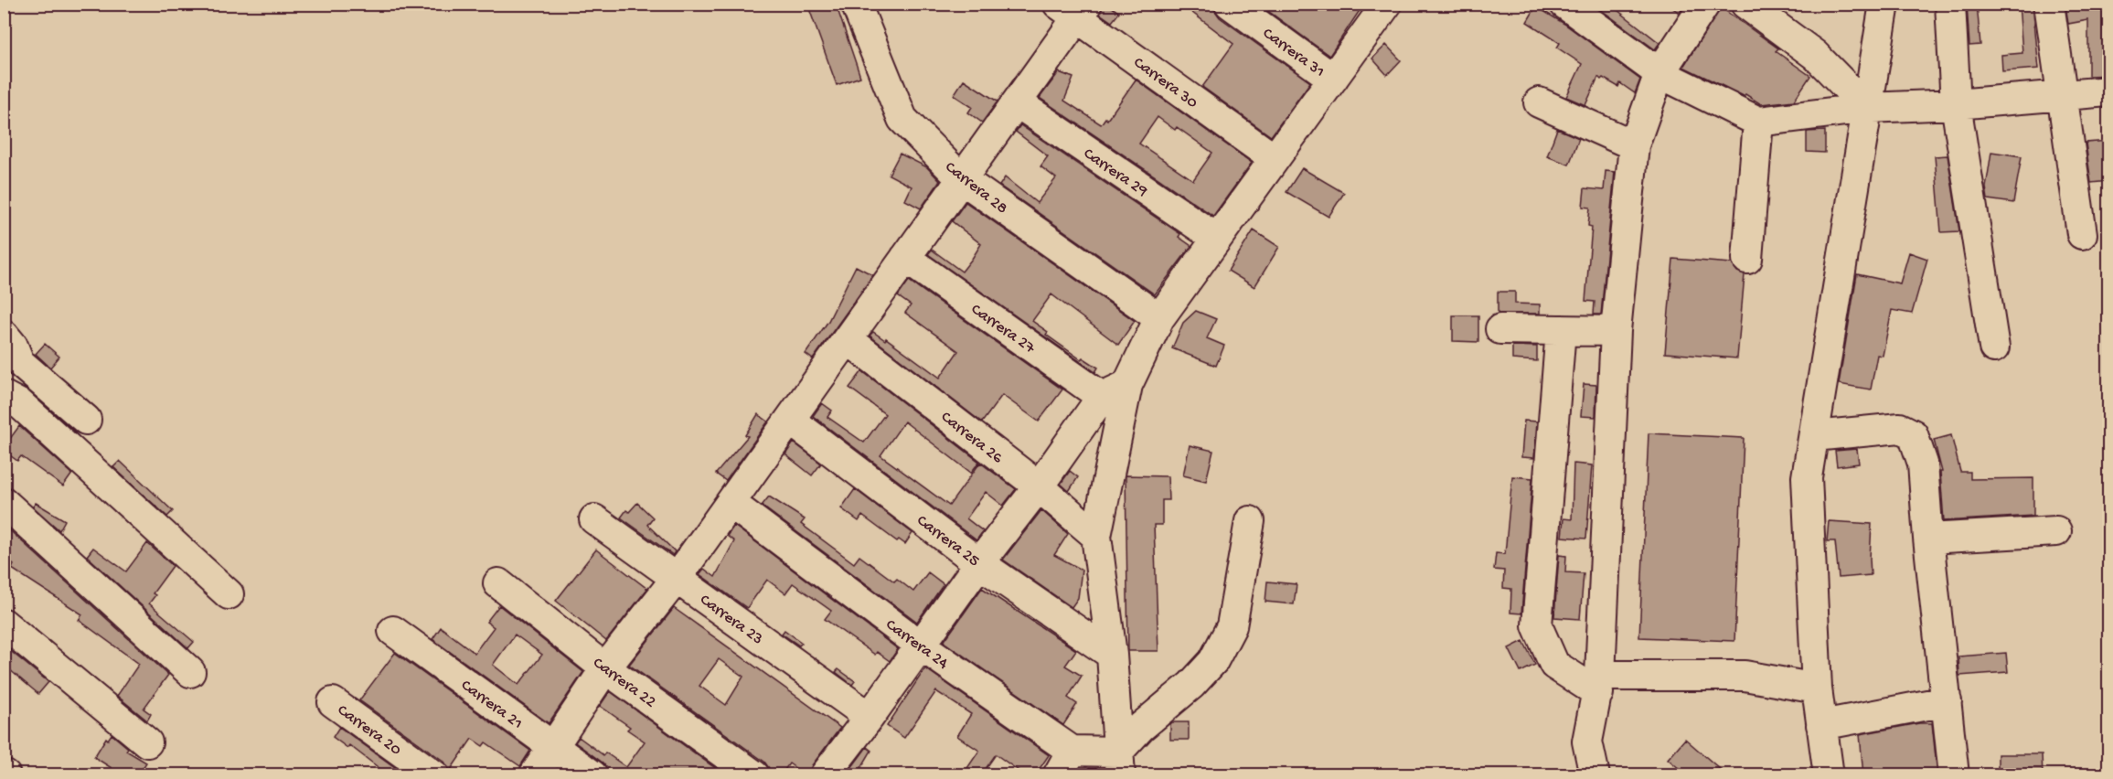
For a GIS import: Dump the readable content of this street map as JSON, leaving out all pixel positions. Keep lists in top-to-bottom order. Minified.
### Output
{"streets":{"street":["Carrera 31","Carrera 30","Carrera 29","Carrera 28","Carrera 27","Carrera 26","Carrera 25","Carrera 23","Carrera 24","Carrera 22","Carrera 21","Carrera 20"]}}
